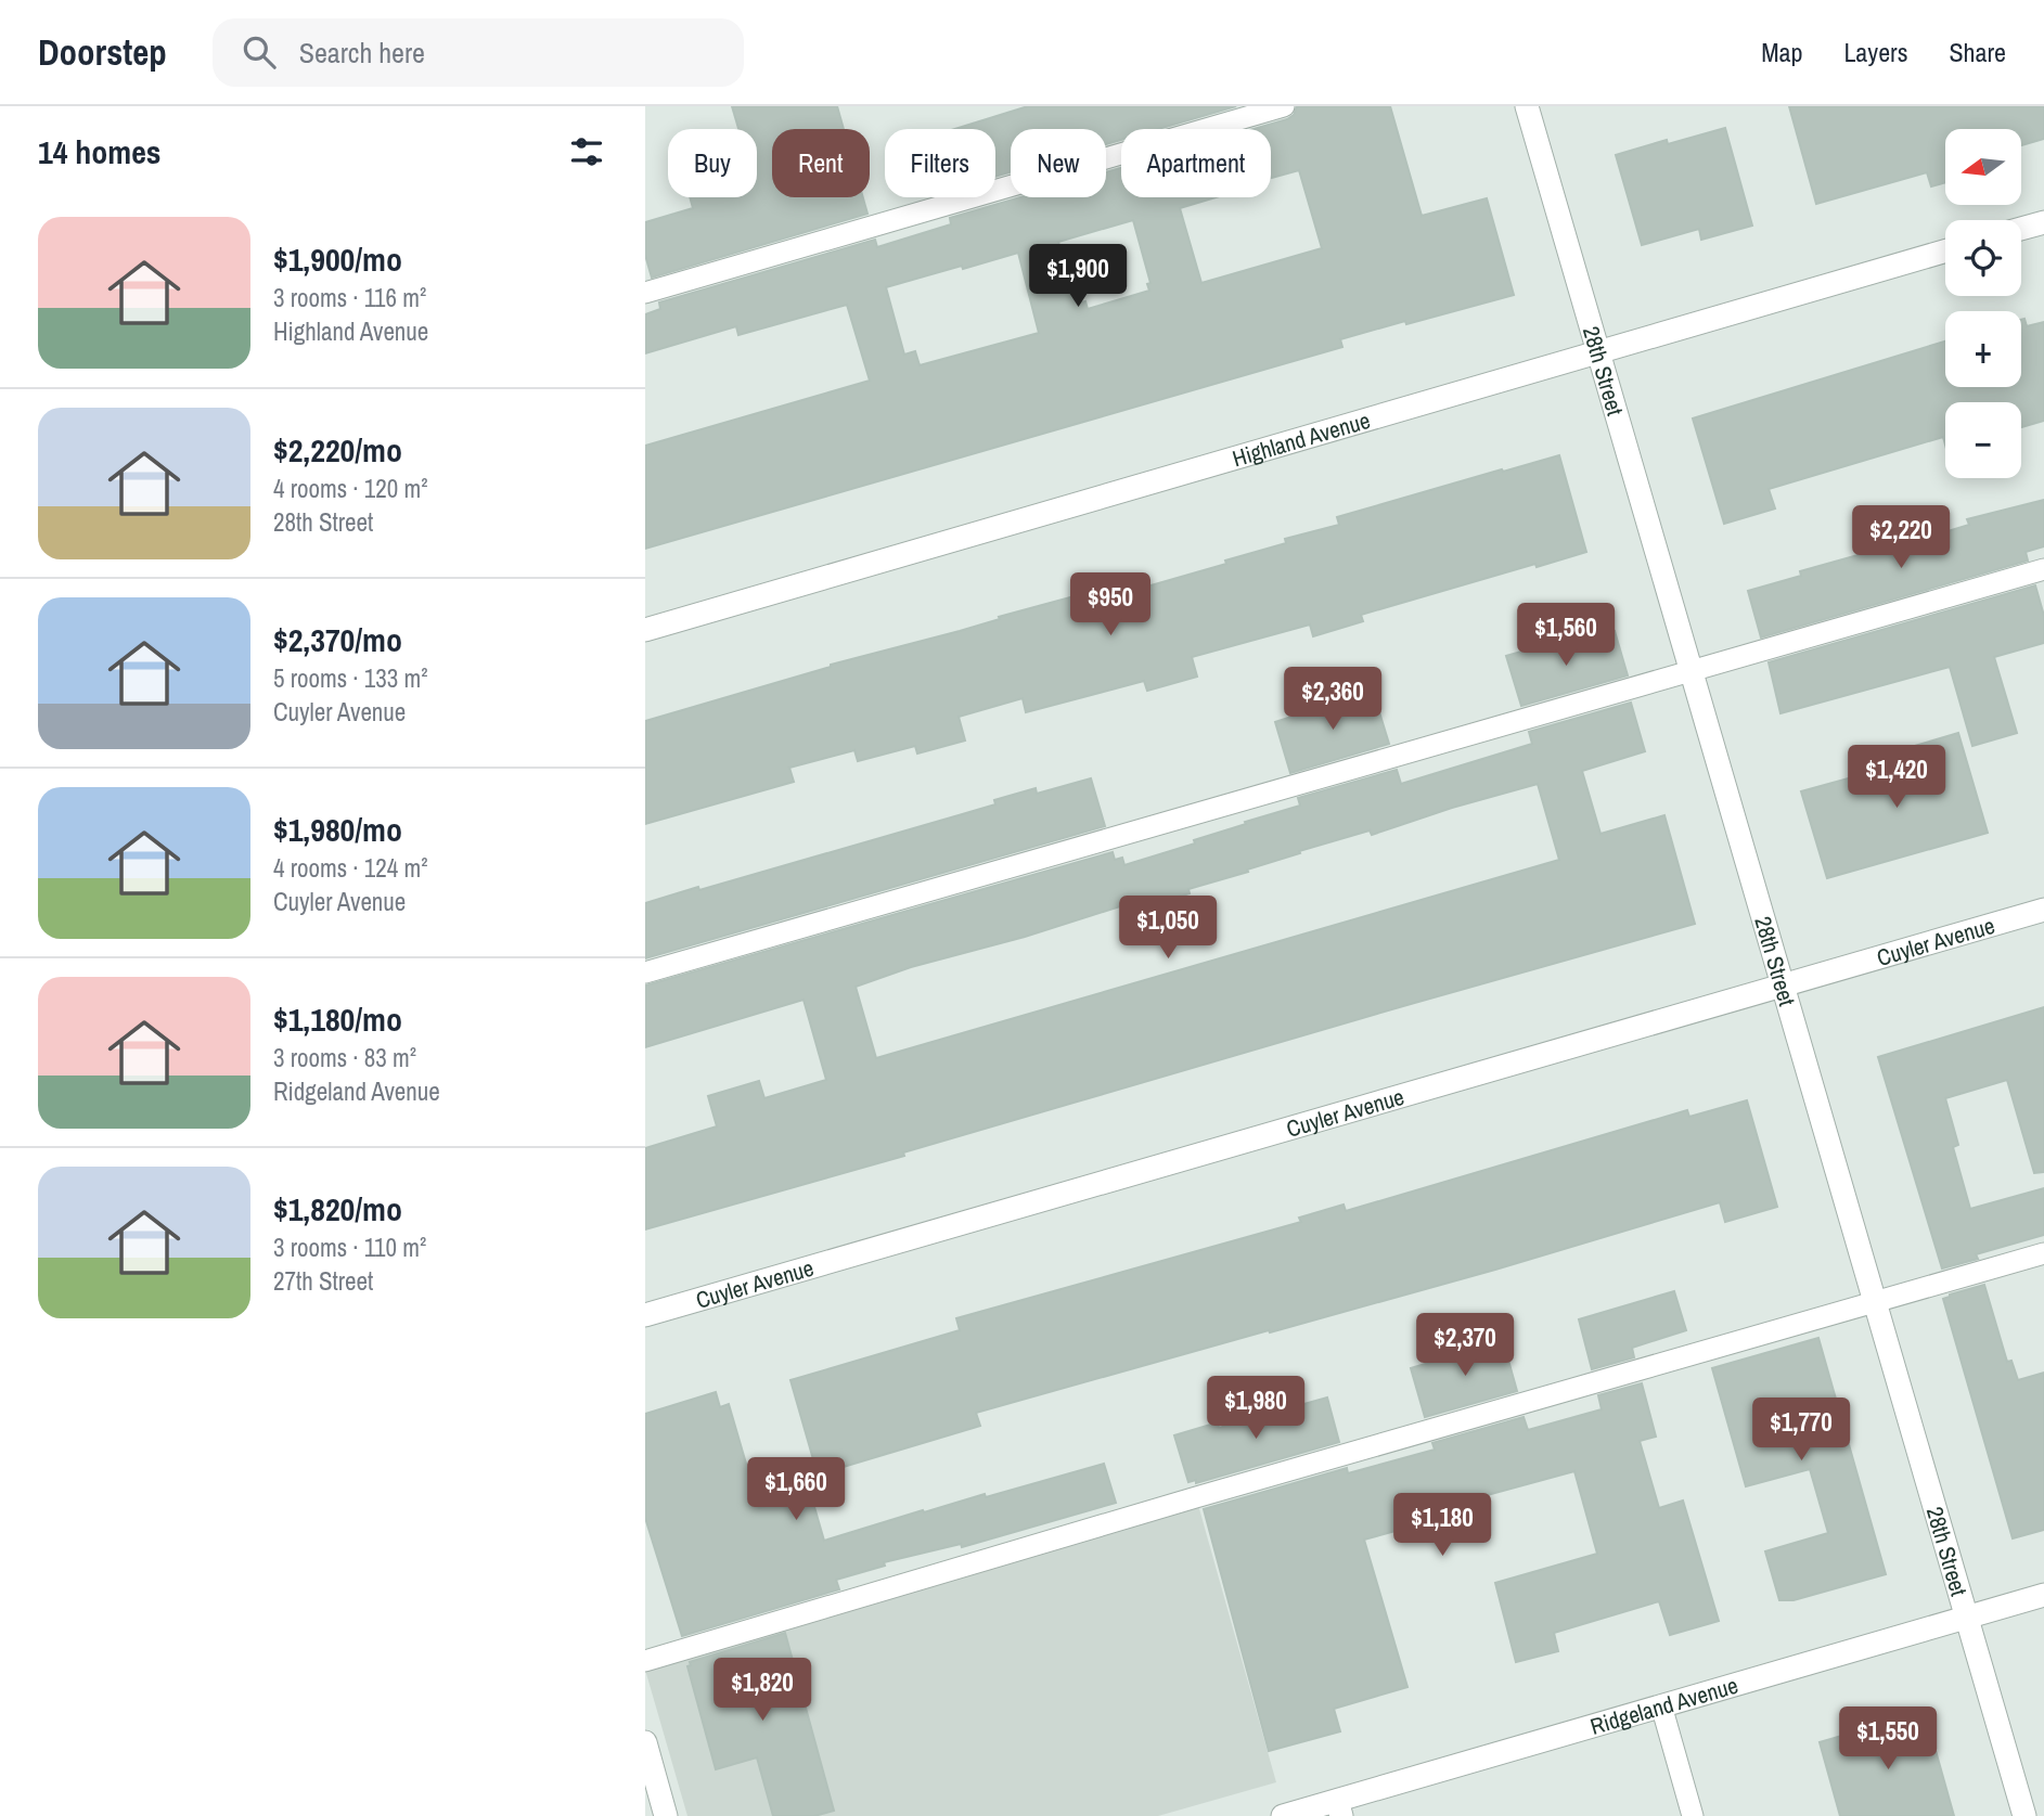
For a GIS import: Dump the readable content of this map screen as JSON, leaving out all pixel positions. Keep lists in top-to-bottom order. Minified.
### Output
{"streets":{"street":["28th Street","Highland Avenue","Cuyler Avenue","Ridgeland Avenue"]},"crossings":[["28th Street","Highland Avenue"],["28th Street","Cuyler Avenue"],["28th Street","Ridgeland Avenue"]],"north":"left","page":{"header":"Doorstep","search":"Search here","nav":["Map","Layers","Share"],"heading":"14 homes","map_buttons":["+","−"],"chip":["Buy","Rent","Filters","New","Apartment"],"list":[{"name":"$1,900/mo","note":"3 rooms · 116 m² · Highland Avenue"},{"name":"$2,220/mo","note":"4 rooms · 120 m² · 28th Street"},{"name":"$2,370/mo","note":"5 rooms · 133 m² · Cuyler Avenue"},{"name":"$1,980/mo","note":"4 rooms · 124 m² · Cuyler Avenue"},{"name":"$1,180/mo","note":"3 rooms · 83 m² · Ridgeland Avenue"},{"name":"$1,820/mo","note":"3 rooms · 110 m² · 27th Street"}],"price":["$1,900","$2,220","$950","$1,560","$2,360","$1,420","$1,050","$2,370","$1,980","$1,770","$1,660","$1,180","$1,820","$1,550"]}}
